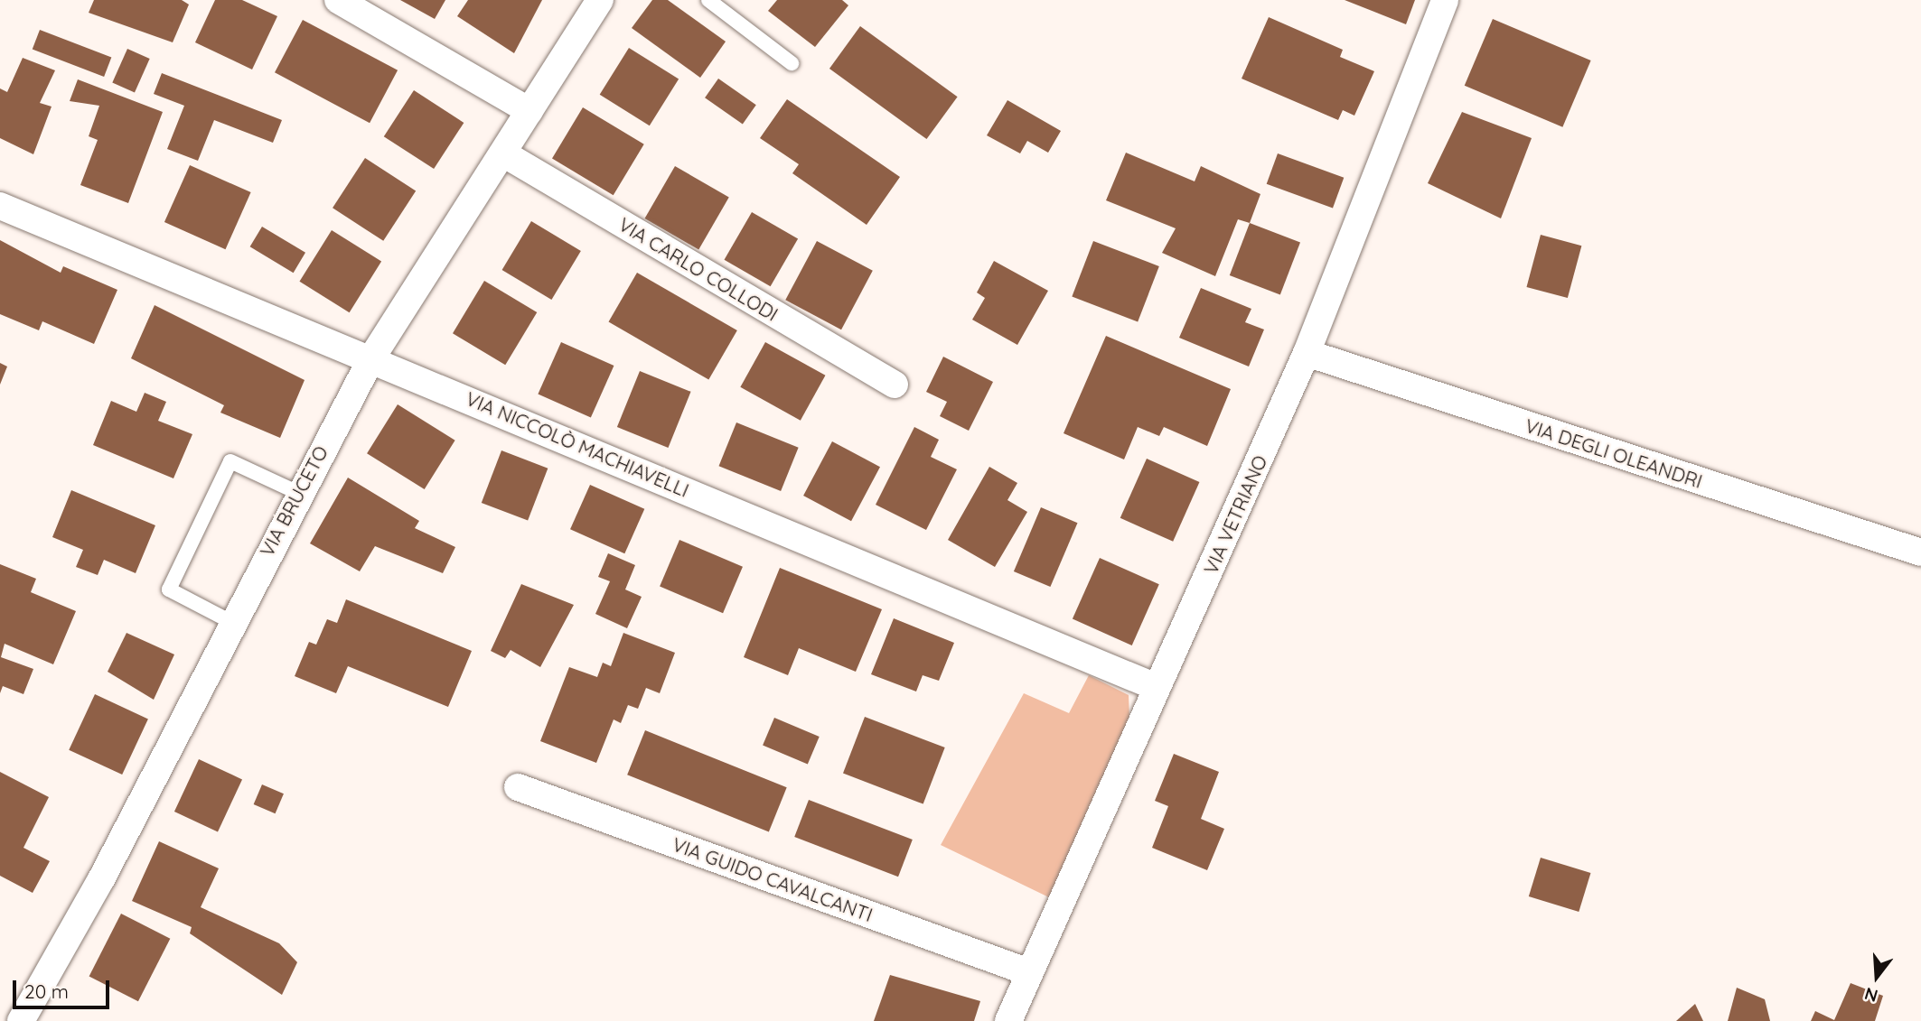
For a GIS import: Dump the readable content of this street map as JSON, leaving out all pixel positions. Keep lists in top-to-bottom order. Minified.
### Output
{"streets":{"street":["VIA CARLO COLLODI","VIA NICCOLÒ MACHIAVELLI","VIA DEGLI OLEANDRI","VIA BRUCETO","VIA VETRIANO","VIA GUIDO CAVALCANTI"]},"crossings":[["VIA CARLO COLLODI","VIA BRUCETO"],["VIA NICCOLÒ MACHIAVELLI","VIA BRUCETO"],["VIA NICCOLÒ MACHIAVELLI","VIA VETRIANO"],["VIA DEGLI OLEANDRI","VIA VETRIANO"],["VIA VETRIANO","VIA GUIDO CAVALCANTI"]],"scale_bar":"20 m","north":"bottom"}
